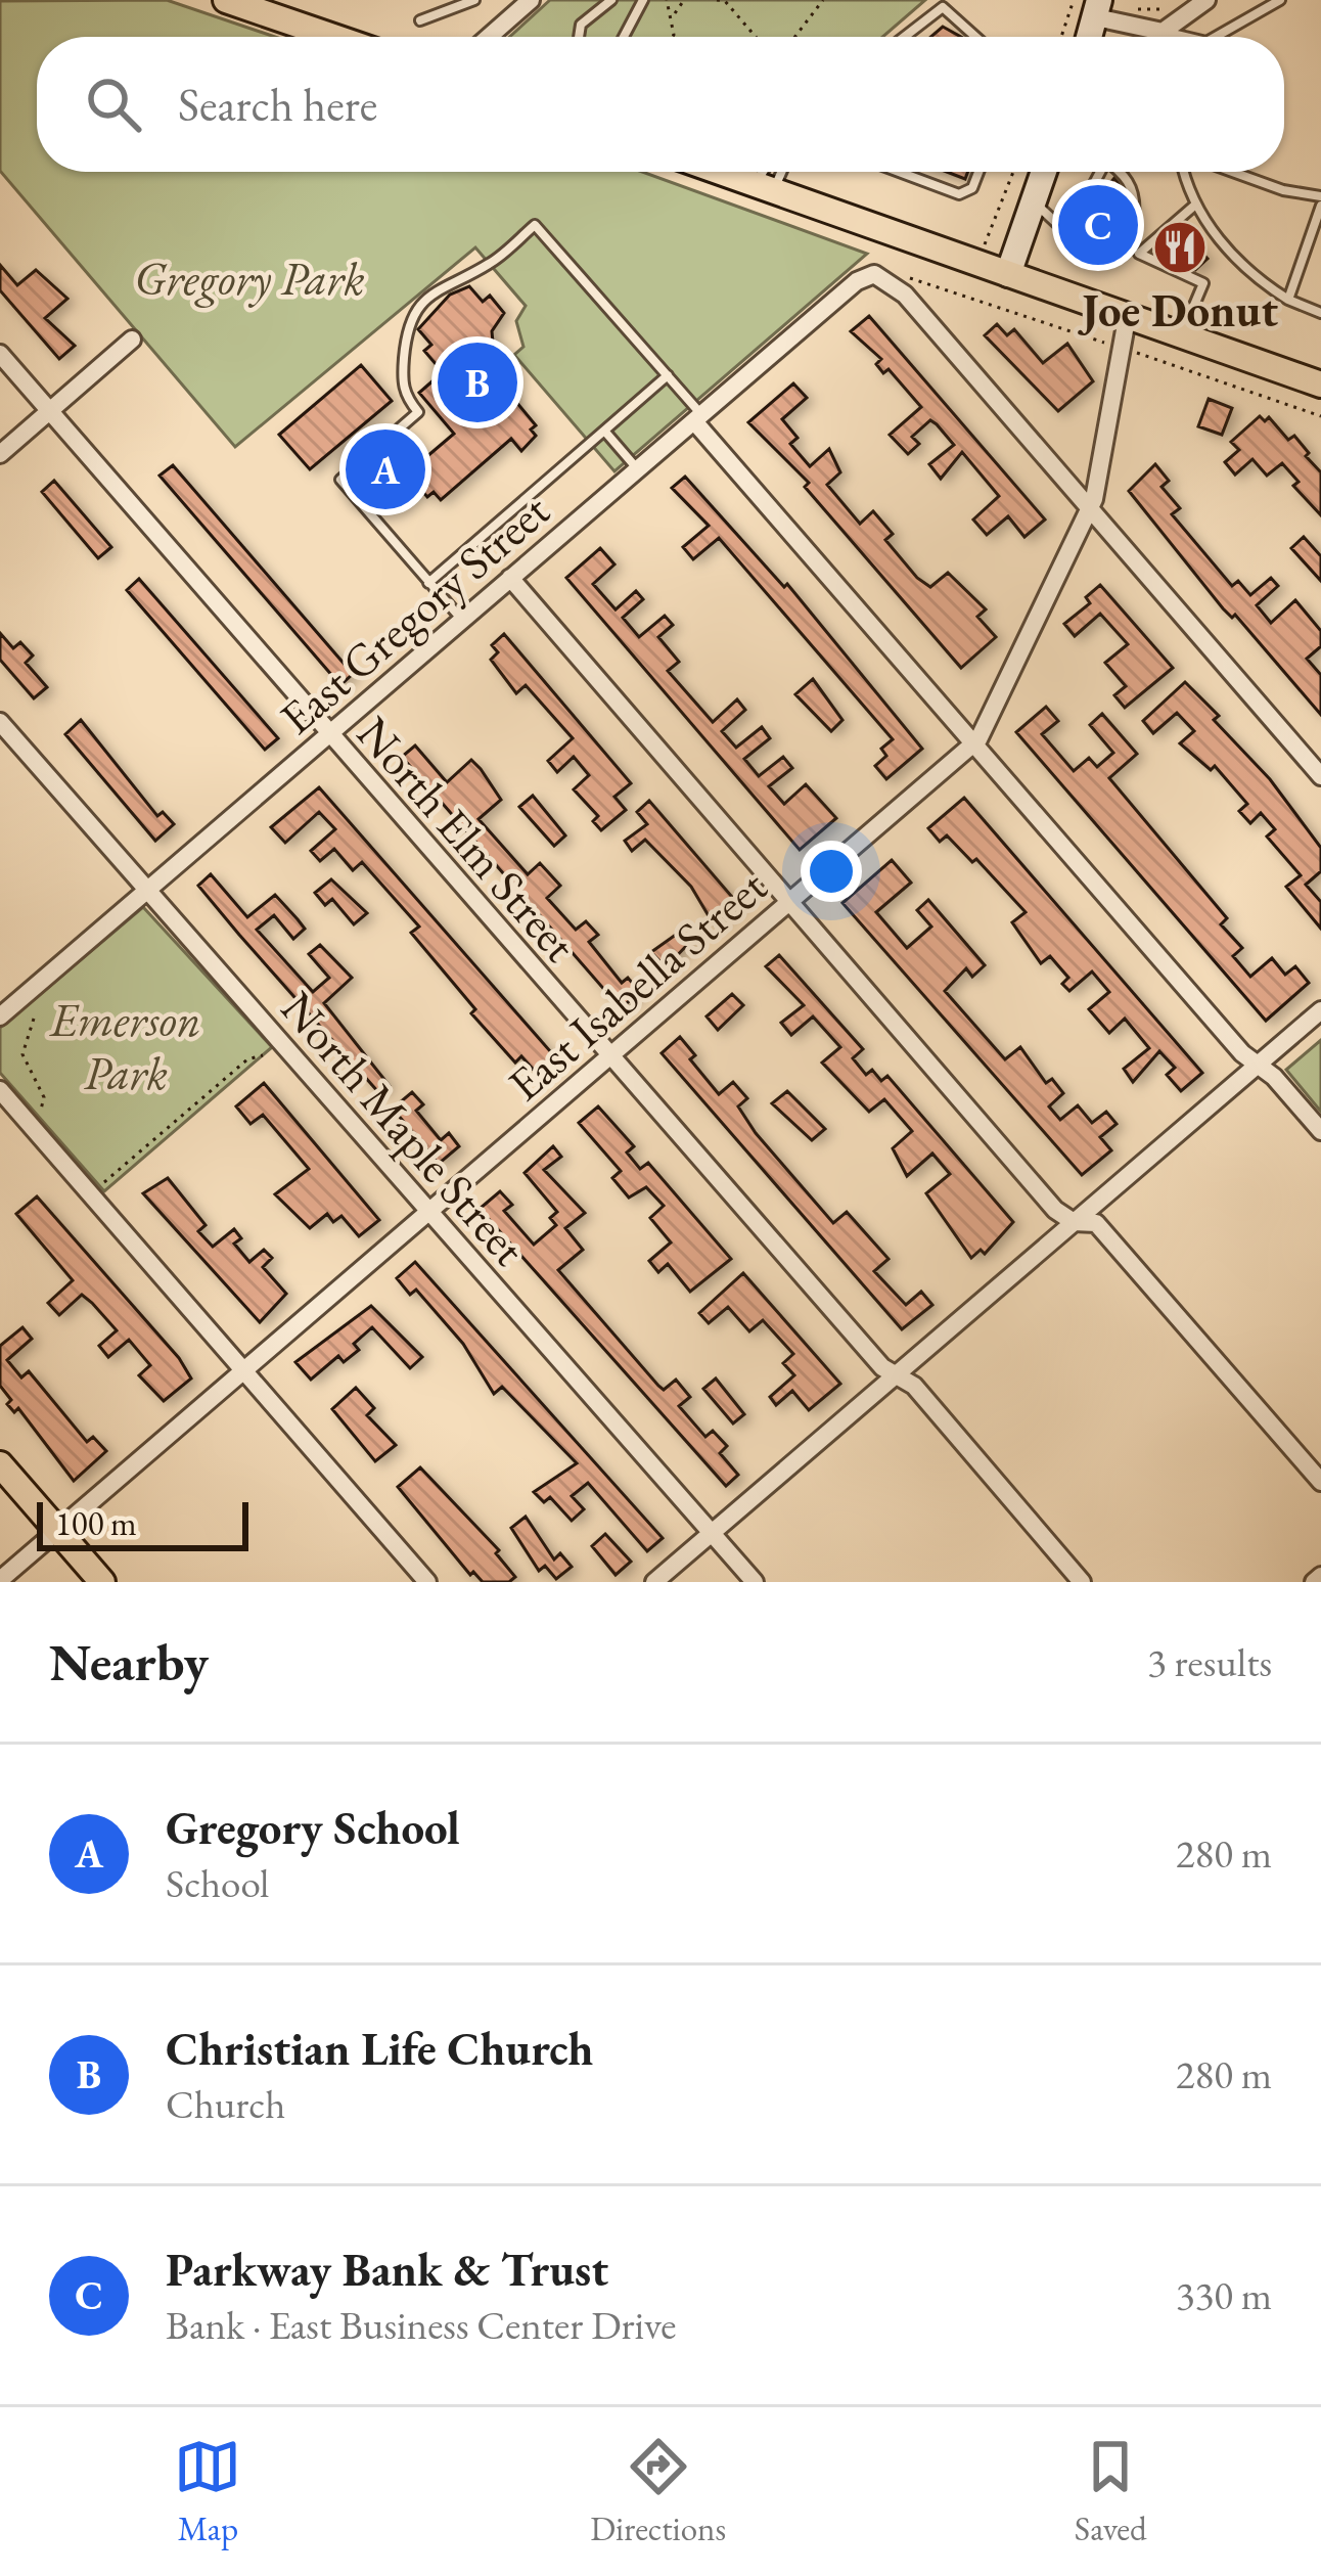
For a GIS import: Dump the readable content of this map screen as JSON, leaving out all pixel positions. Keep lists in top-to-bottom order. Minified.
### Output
{"streets":{"street":["East Gregory Street","North Elm Street","East Isabella Street","North Maple Street"]},"crossings":[["East Gregory Street","North Elm Street"],["East Gregory Street","North Maple Street"],["North Elm Street","East Isabella Street"],["East Isabella Street","North Maple Street"]],"parks":["Gregory Park","Emerson Park"],"places":{"restaurant":["Joe Donut"]},"scale_bar":"100 m","page":{"search":"Search here","pins":["C","B","A"],"scale":"100 m","heading":["Nearby","3 results"],"list":[{"mark":"A","name":"Gregory School","note":"School","value":"280 m"},{"mark":"B","name":"Christian Life Church","note":"Church","value":"280 m"},{"mark":"C","name":"Parkway Bank & Trust","note":"Bank · East Business Center Drive","value":"330 m"}],"nav":["Map","Directions","Saved"]}}
